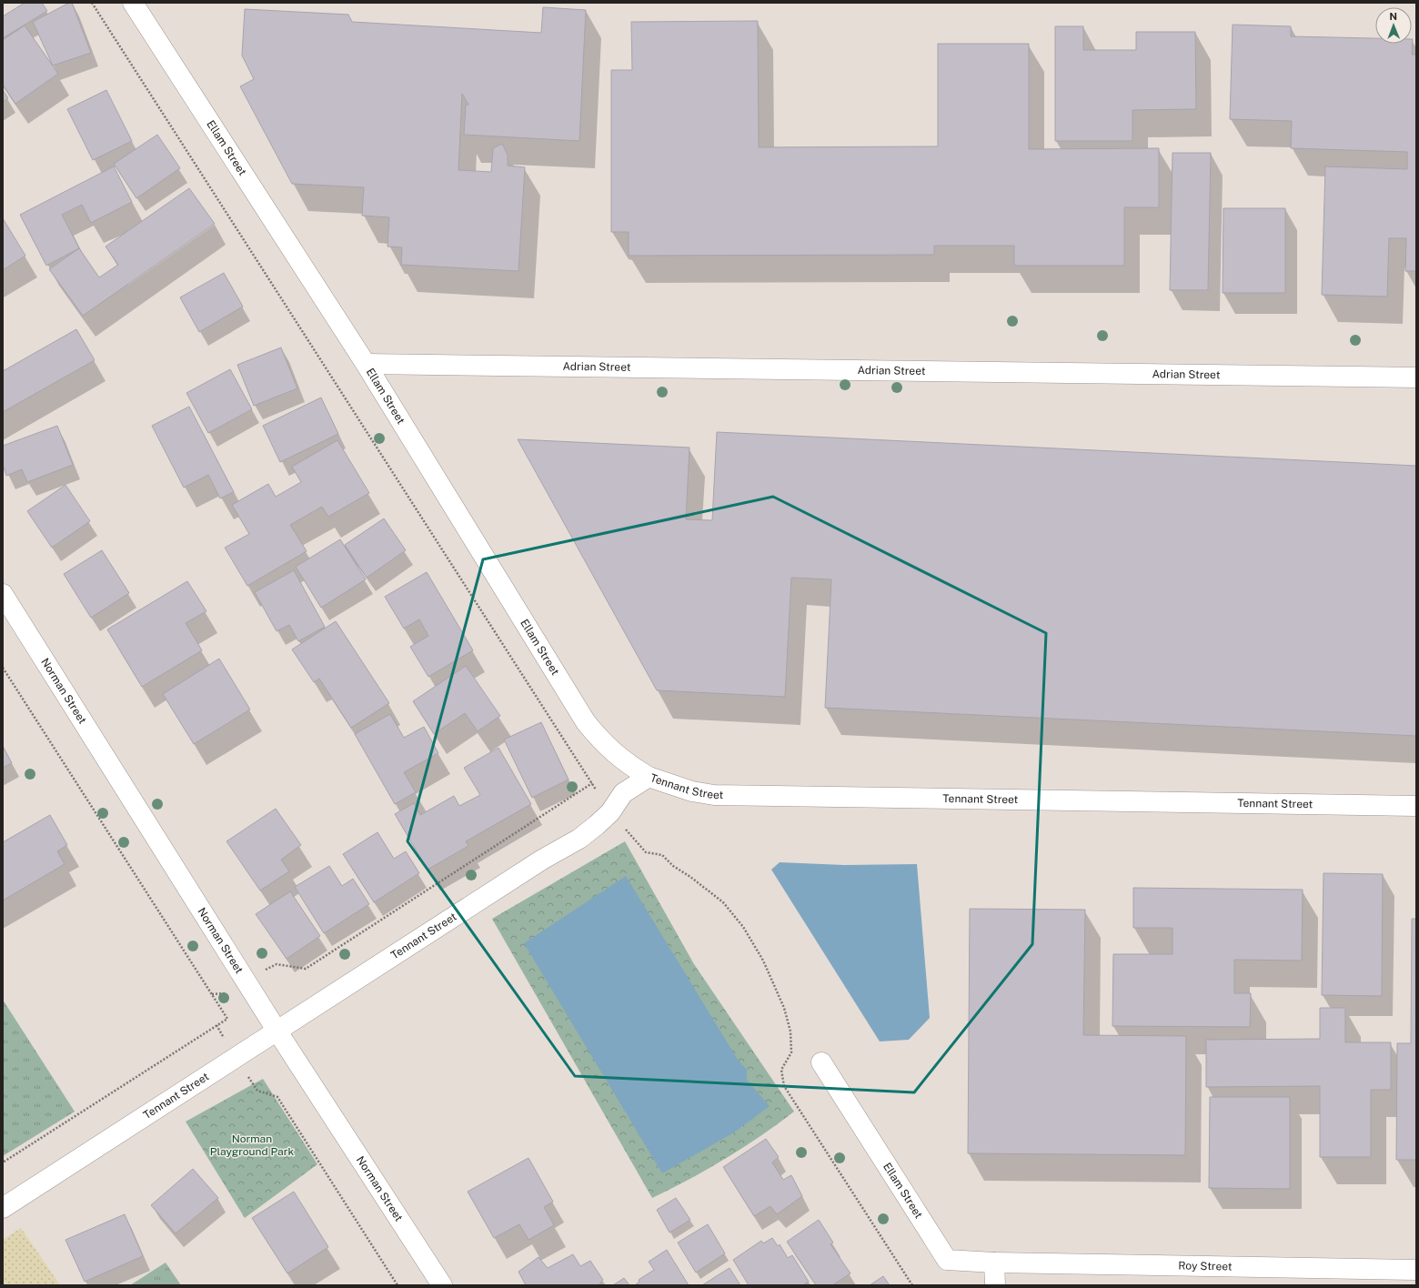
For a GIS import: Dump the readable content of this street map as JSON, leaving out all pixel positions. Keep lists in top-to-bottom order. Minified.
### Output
{"streets":{"street":["Ellam Street","Adrian Street","Norman Street","Tennant Street","Roy Street"]},"crossings":[["Ellam Street","Adrian Street"],["Ellam Street","Tennant Street"],["Ellam Street","Roy Street"],["Norman Street","Tennant Street"]],"parks":["Norman Playground Park"],"north":"top"}
